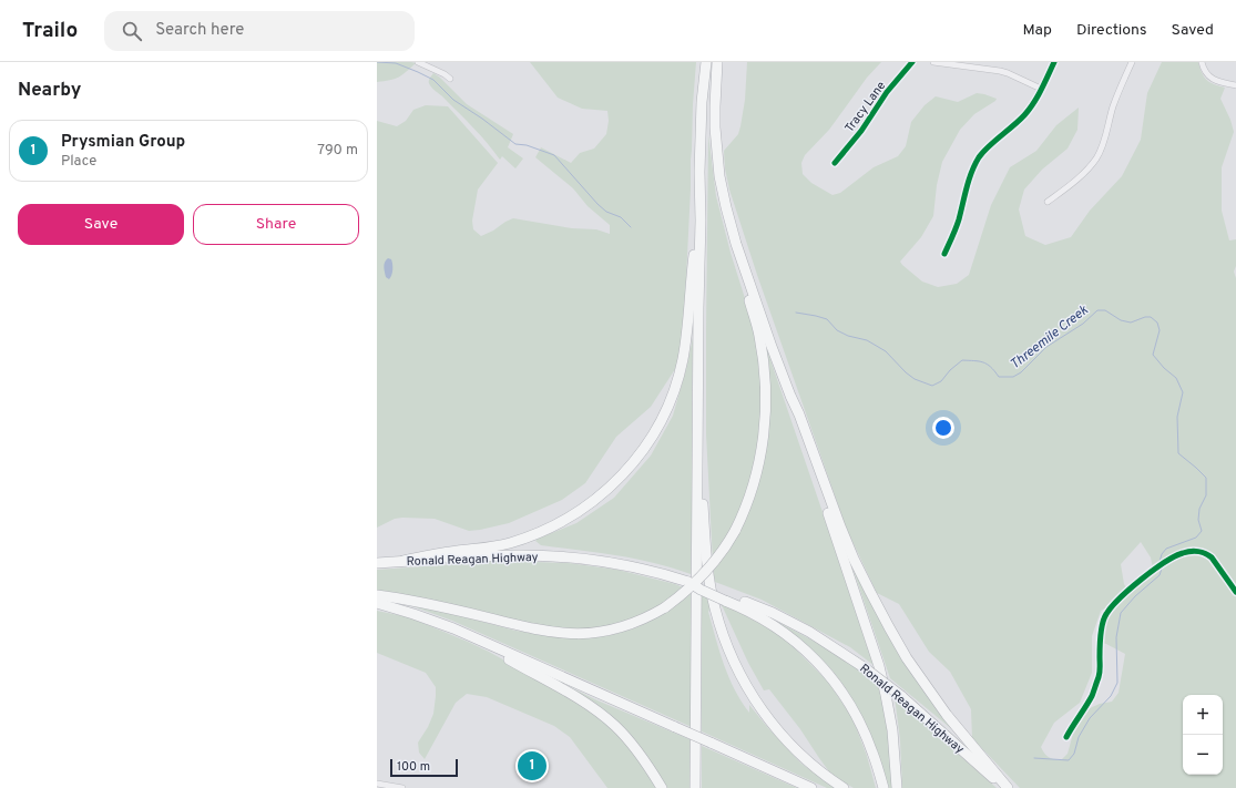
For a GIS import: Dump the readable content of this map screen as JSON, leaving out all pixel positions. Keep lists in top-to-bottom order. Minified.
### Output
{"streets":{"highway":["Ronald Reagan Highway"],"street":["Tracy Lane"]},"water":["Threemile Creek"],"scale_bar":"100 m","page":{"header":"Trailo","search":"Search here","nav":["Map","Directions","Saved"],"heading":"Nearby","list":[{"mark":"1","name":"Prysmian Group","note":"Place","value":"790 m"}],"buttons":["Save","Share"],"map_buttons":["+","−"],"pins":"1","scale":"100 m"}}
